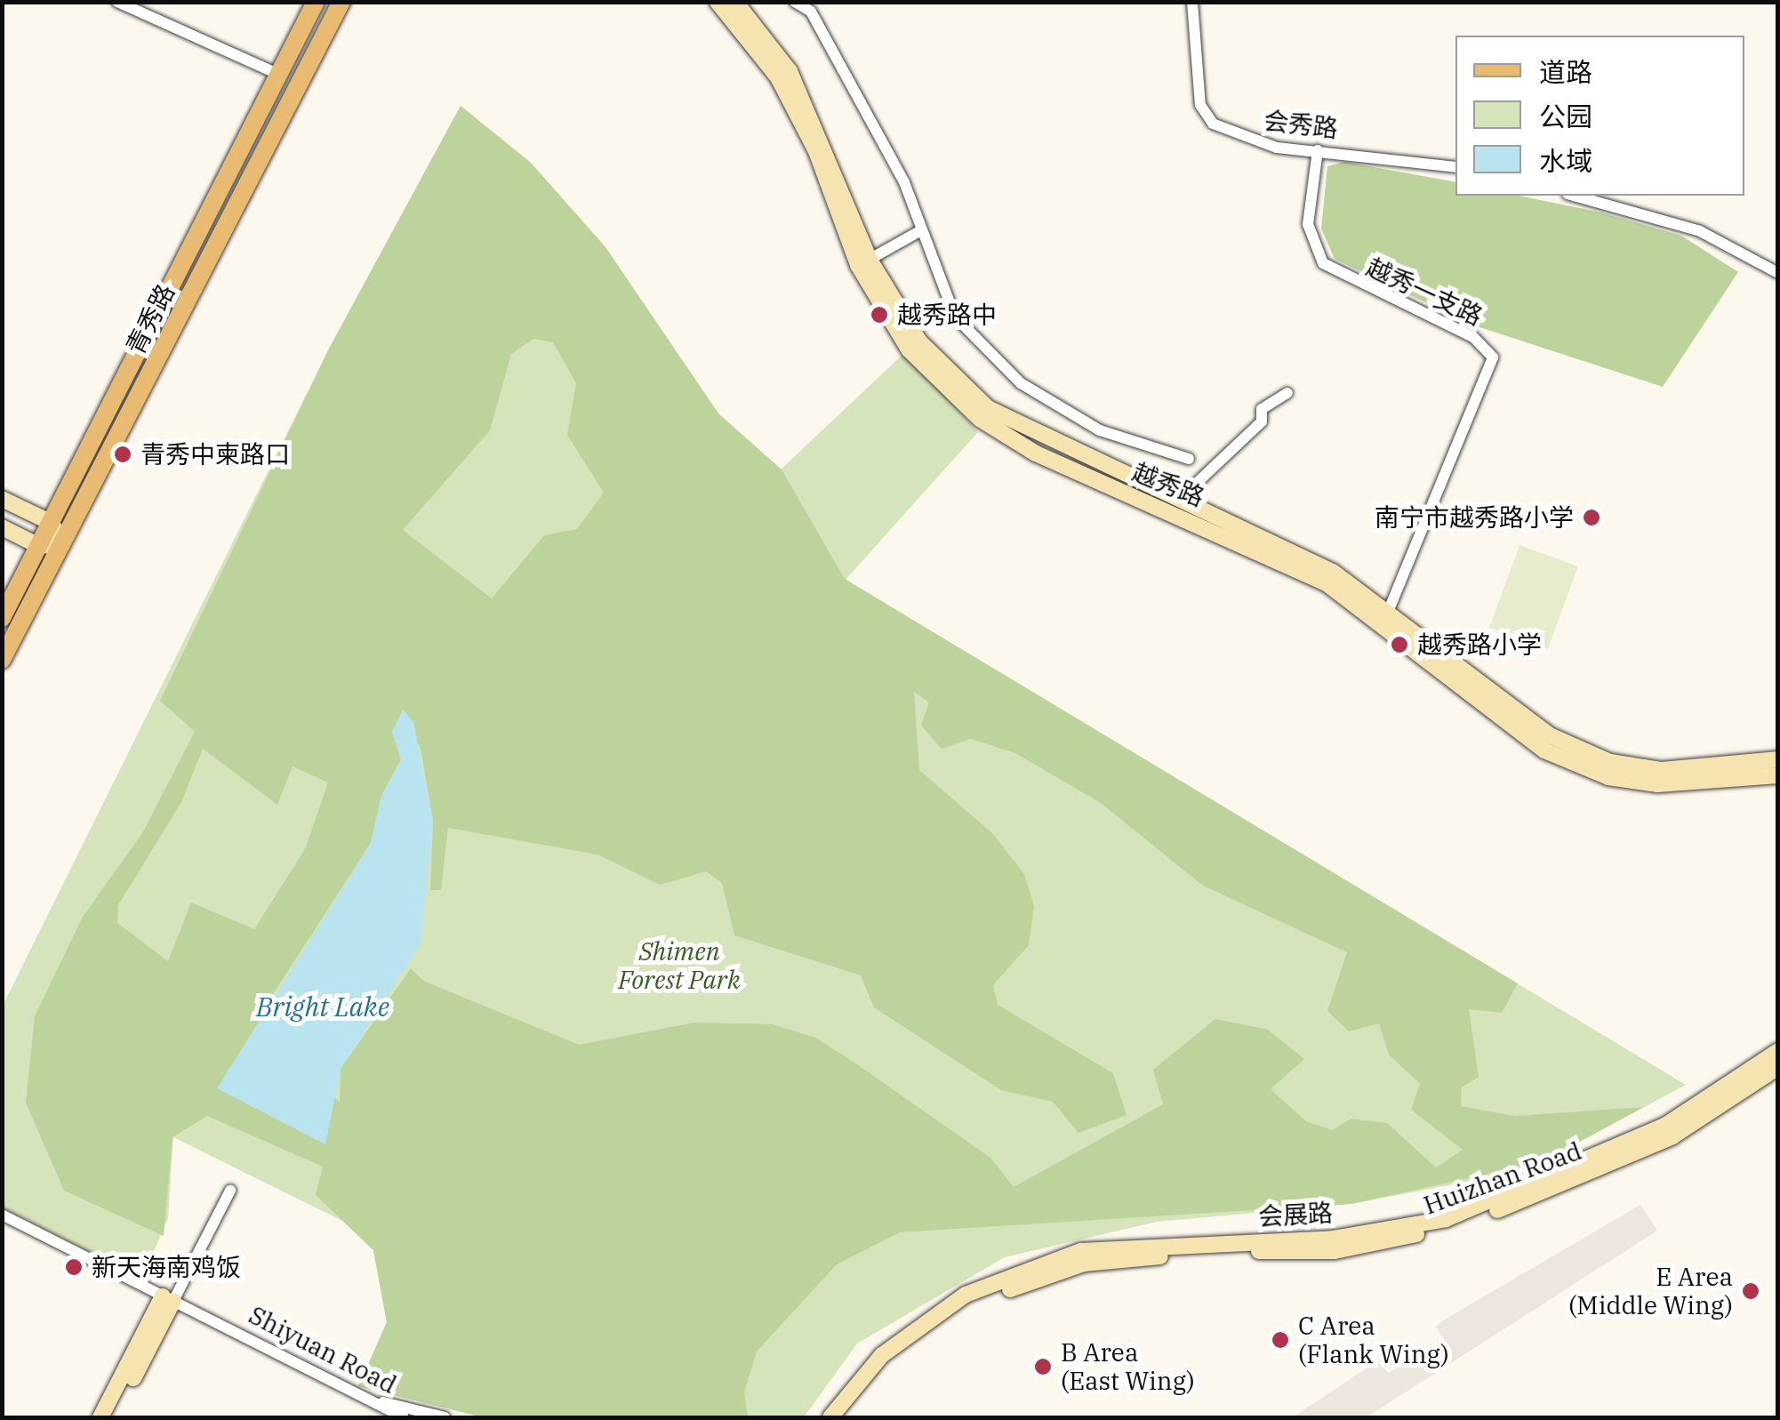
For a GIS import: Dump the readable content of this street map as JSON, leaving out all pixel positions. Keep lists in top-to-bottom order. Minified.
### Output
{"streets":{"main road":["青秀路","越秀路","Huizhan Road","会展路"],"street":["会秀路","越秀一支路","Shiyuan Road"]},"crossings":[["会秀路","越秀一支路"],["越秀一支路","越秀路"]],"water":["Bright Lake"],"parks":["Shimen Forest Park"],"places":["越秀路中","青秀中柬路口","南宁市越秀路小学","越秀路小学","新天海南鸡饭","E Area (Middle Wing)","C Area (Flank Wing)","B Area (East Wing)"],"legend":["道路","公园","水域"]}
